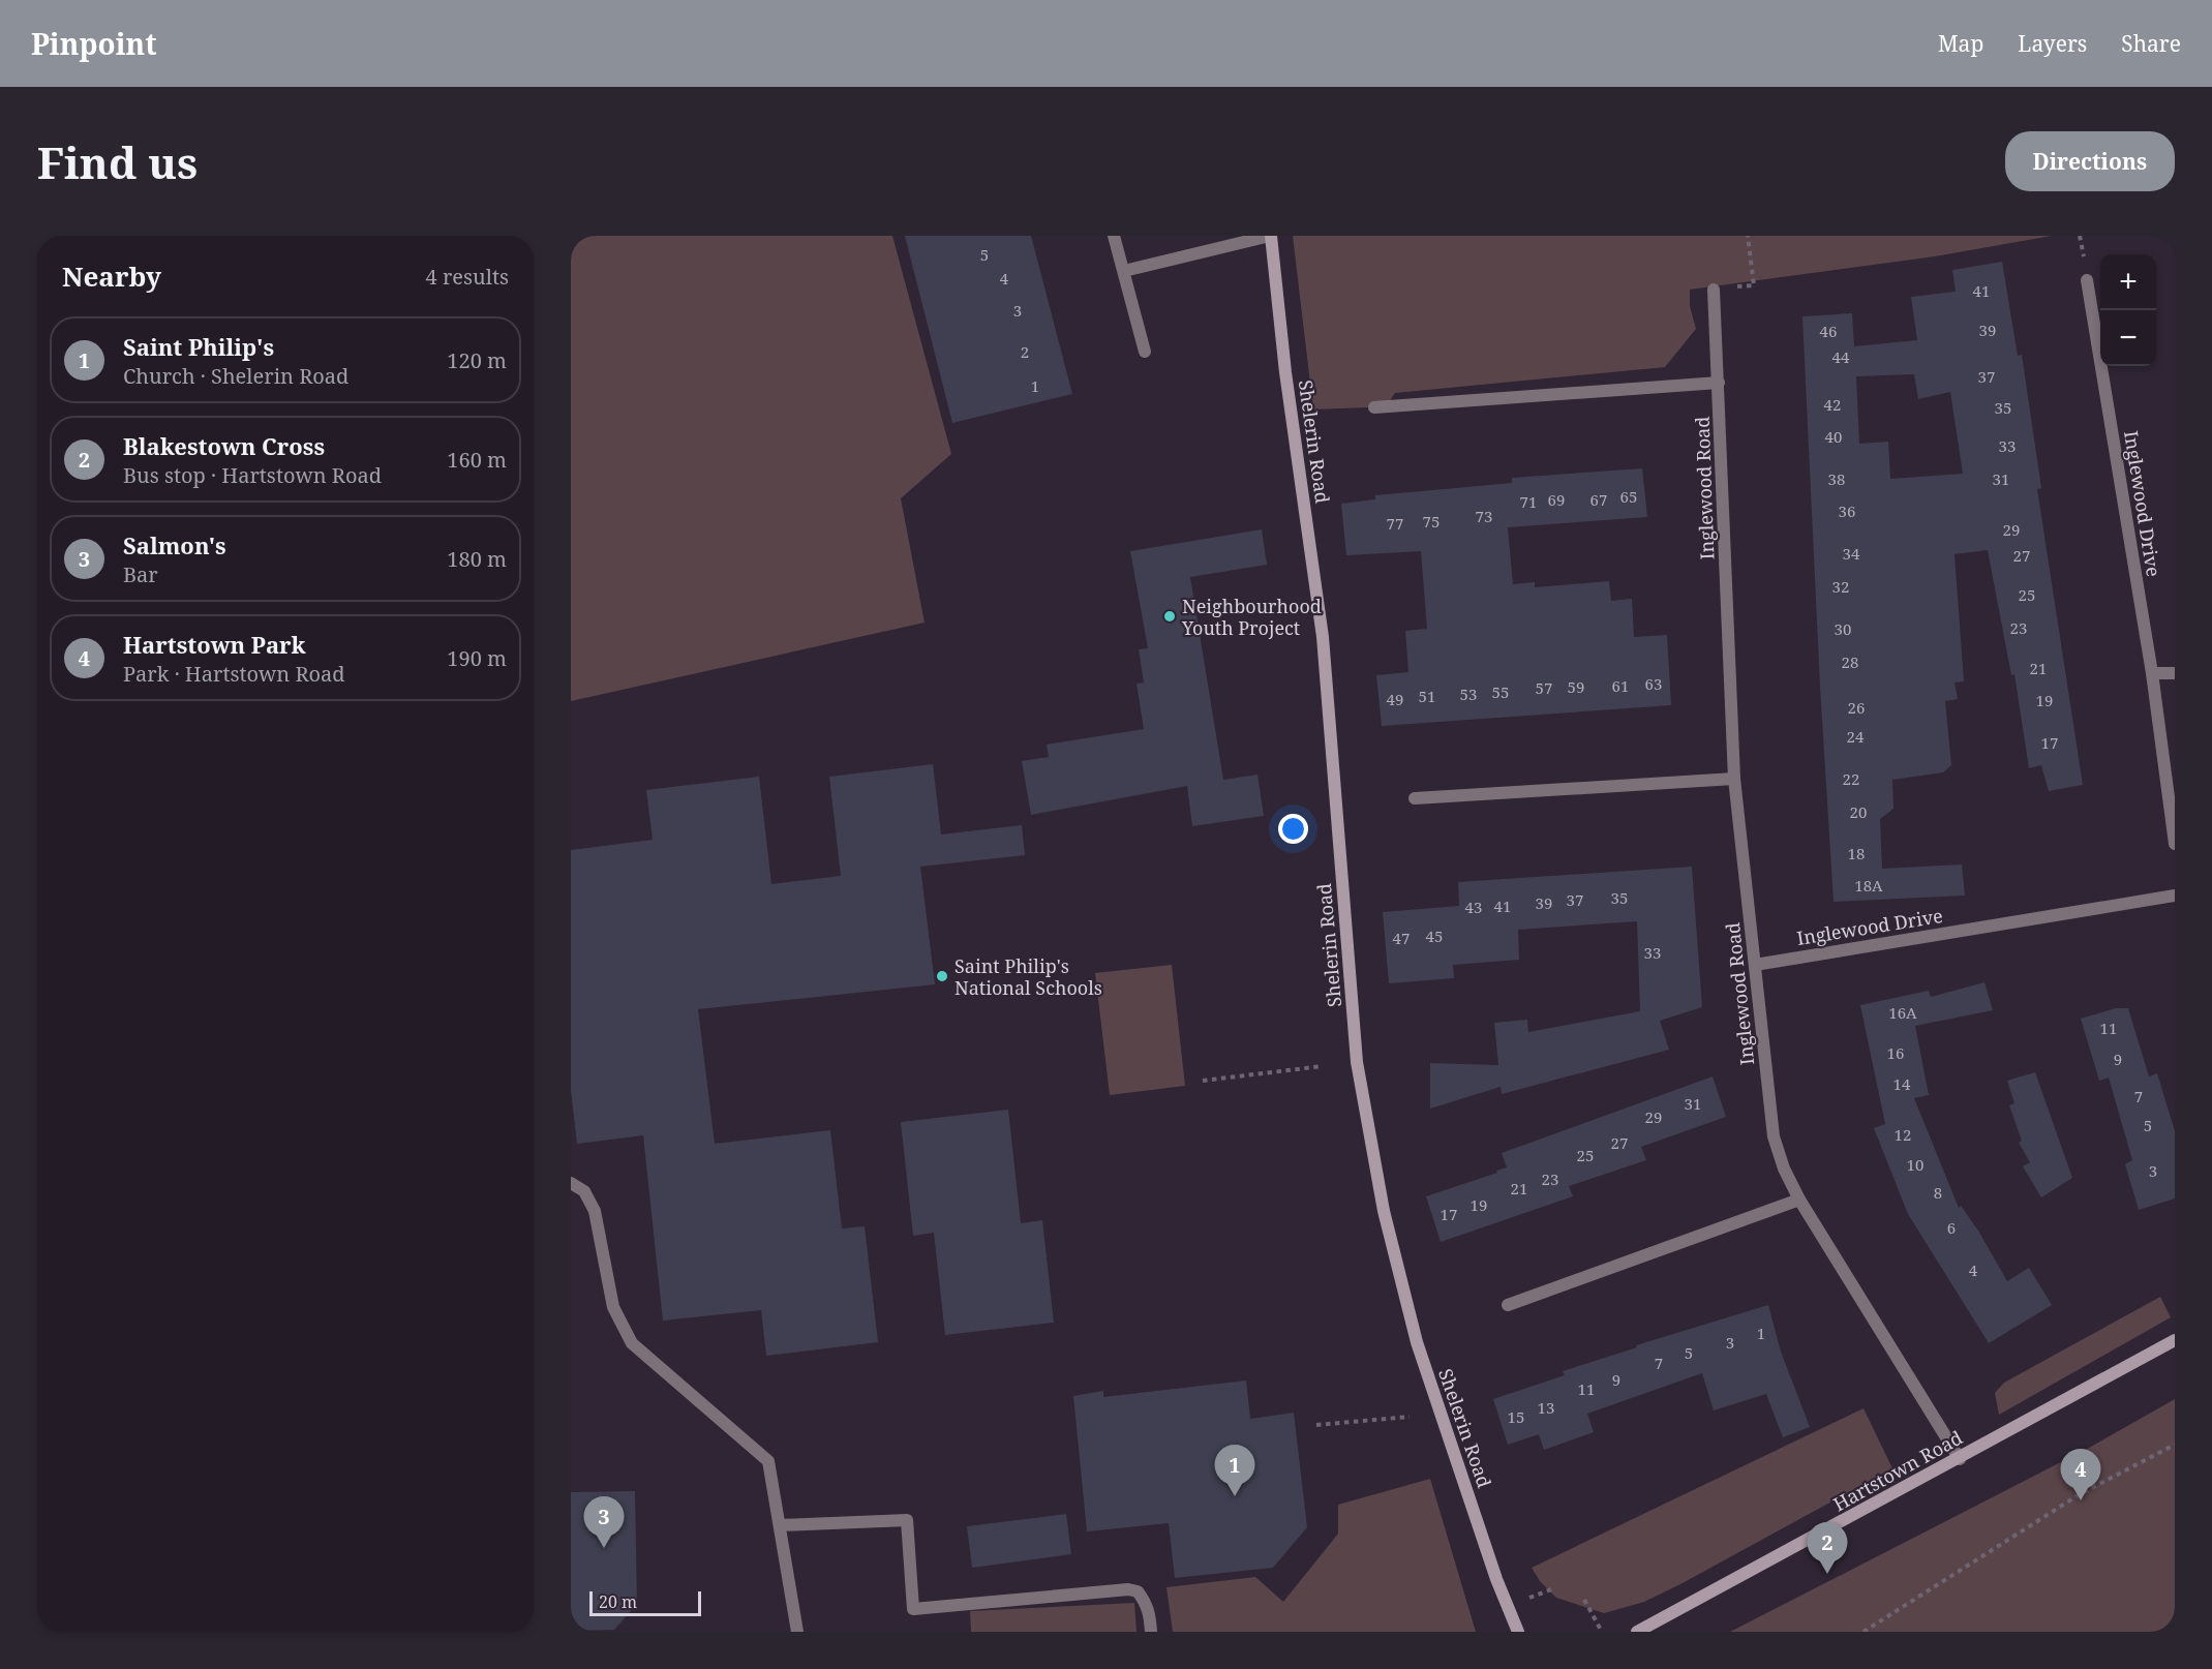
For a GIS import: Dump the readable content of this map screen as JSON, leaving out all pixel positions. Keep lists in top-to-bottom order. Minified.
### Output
{"streets":{"street":["Shelerin Road","Inglewood Road","Inglewood Drive","Hartstown Road"]},"crossings":[["Inglewood Road","Inglewood Drive"],["Inglewood Road","Hartstown Road"]],"places":["Neighbourhood Youth Project","Saint Philip's National Schools"],"house_numbers":["5","4","41","3","39","46","2","44","37","1","42","35","40","33","38","31","65","69","67","71","36","73","75","77","29","34","27","32","25","23","30","28","21","63","61","59","57","55","53","51","49","19","26","24","17","22","20","18","18A","35","37","39","41","43","45","47","33","16A","11","16","9","14","7","31","29","5","12","27","25","10","3","23","21","8","19","17","6","4","1","3","5","7","9","11","13","15"],"scale_bar":"20 m","page":{"header":"Pinpoint","nav":["Map","Layers","Share"],"buttons":"Directions","title":"Find us","heading":["Nearby","4 results"],"map_buttons":["+","−"],"list":[{"mark":"1","name":"Saint Philip's","note":"Church · Shelerin Road","value":"120 m"},{"mark":"2","name":"Blakestown Cross","note":"Bus stop · Hartstown Road","value":"160 m"},{"mark":"3","name":"Salmon's","note":"Bar","value":"180 m"},{"mark":"4","name":"Hartstown Park","note":"Park · Hartstown Road","value":"190 m"}],"pins":["1","4","3","2"],"scale":"20 m"}}
